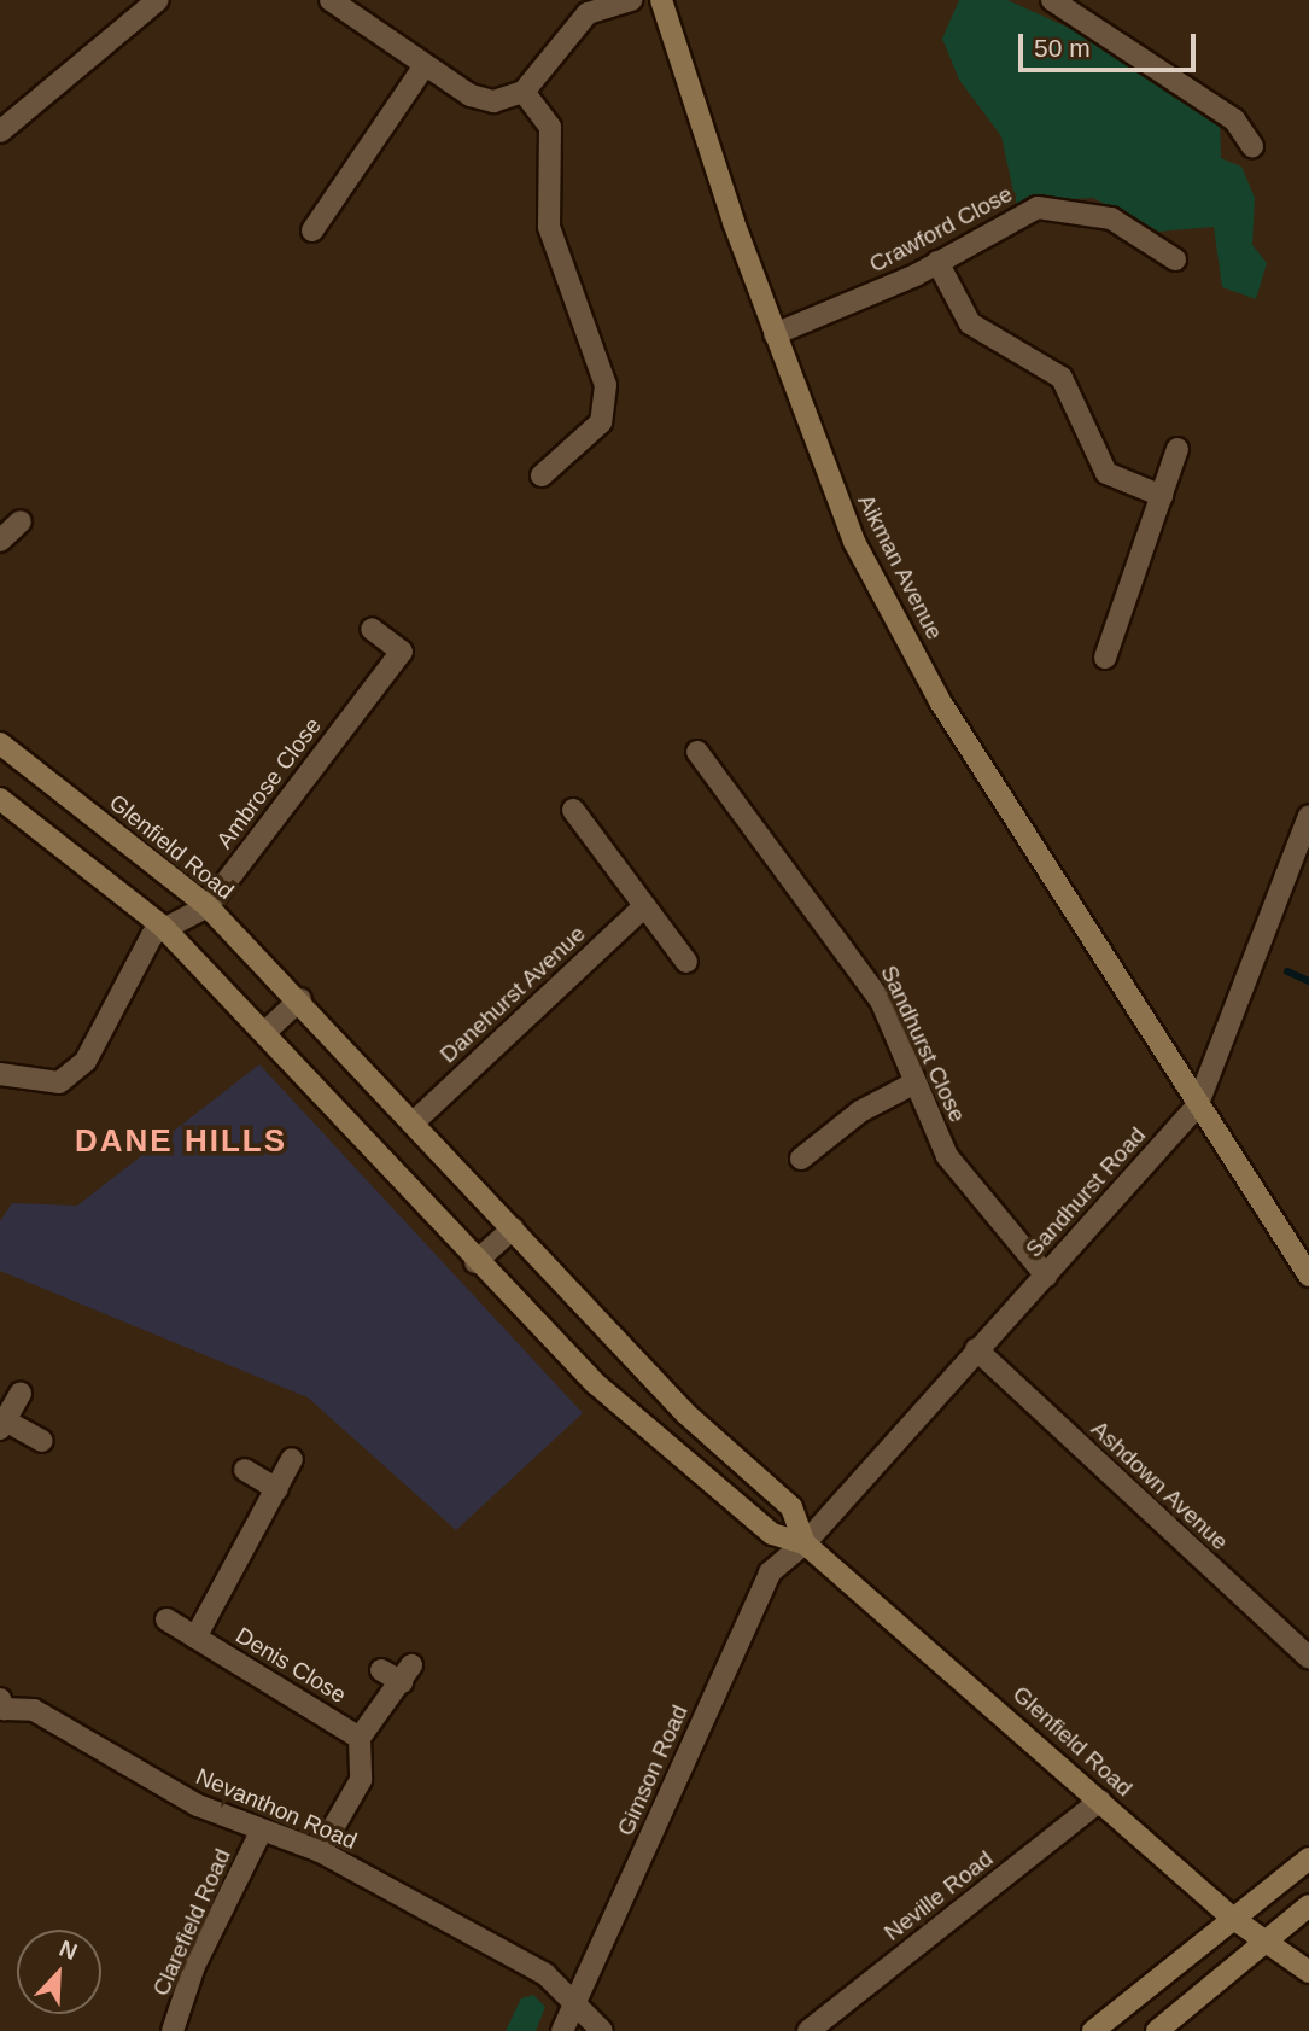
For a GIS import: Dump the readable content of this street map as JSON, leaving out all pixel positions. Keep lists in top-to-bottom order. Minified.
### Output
{"streets":{"street":["Crawford Close","Aikman Avenue","Ambrose Close","Glenfield Road","Danehurst Avenue","Sandhurst Close","Sandhurst Road","Ashdown Avenue","Denis Close","Gimson Road","Nevanthon Road","Neville Road","Clarefield Road"]},"crossings":[["Crawford Close","Aikman Avenue"],["Aikman Avenue","Sandhurst Road"],["Ambrose Close","Glenfield Road"],["Glenfield Road","Danehurst Avenue"],["Glenfield Road","Sandhurst Road"],["Glenfield Road","Gimson Road"],["Glenfield Road","Neville Road"],["Sandhurst Close","Sandhurst Road"],["Sandhurst Road","Ashdown Avenue"],["Sandhurst Road","Gimson Road"],["Gimson Road","Nevanthon Road"],["Nevanthon Road","Clarefield Road"]],"districts":["DANE HILLS"],"scale_bar":"50 m","north":"top right"}
